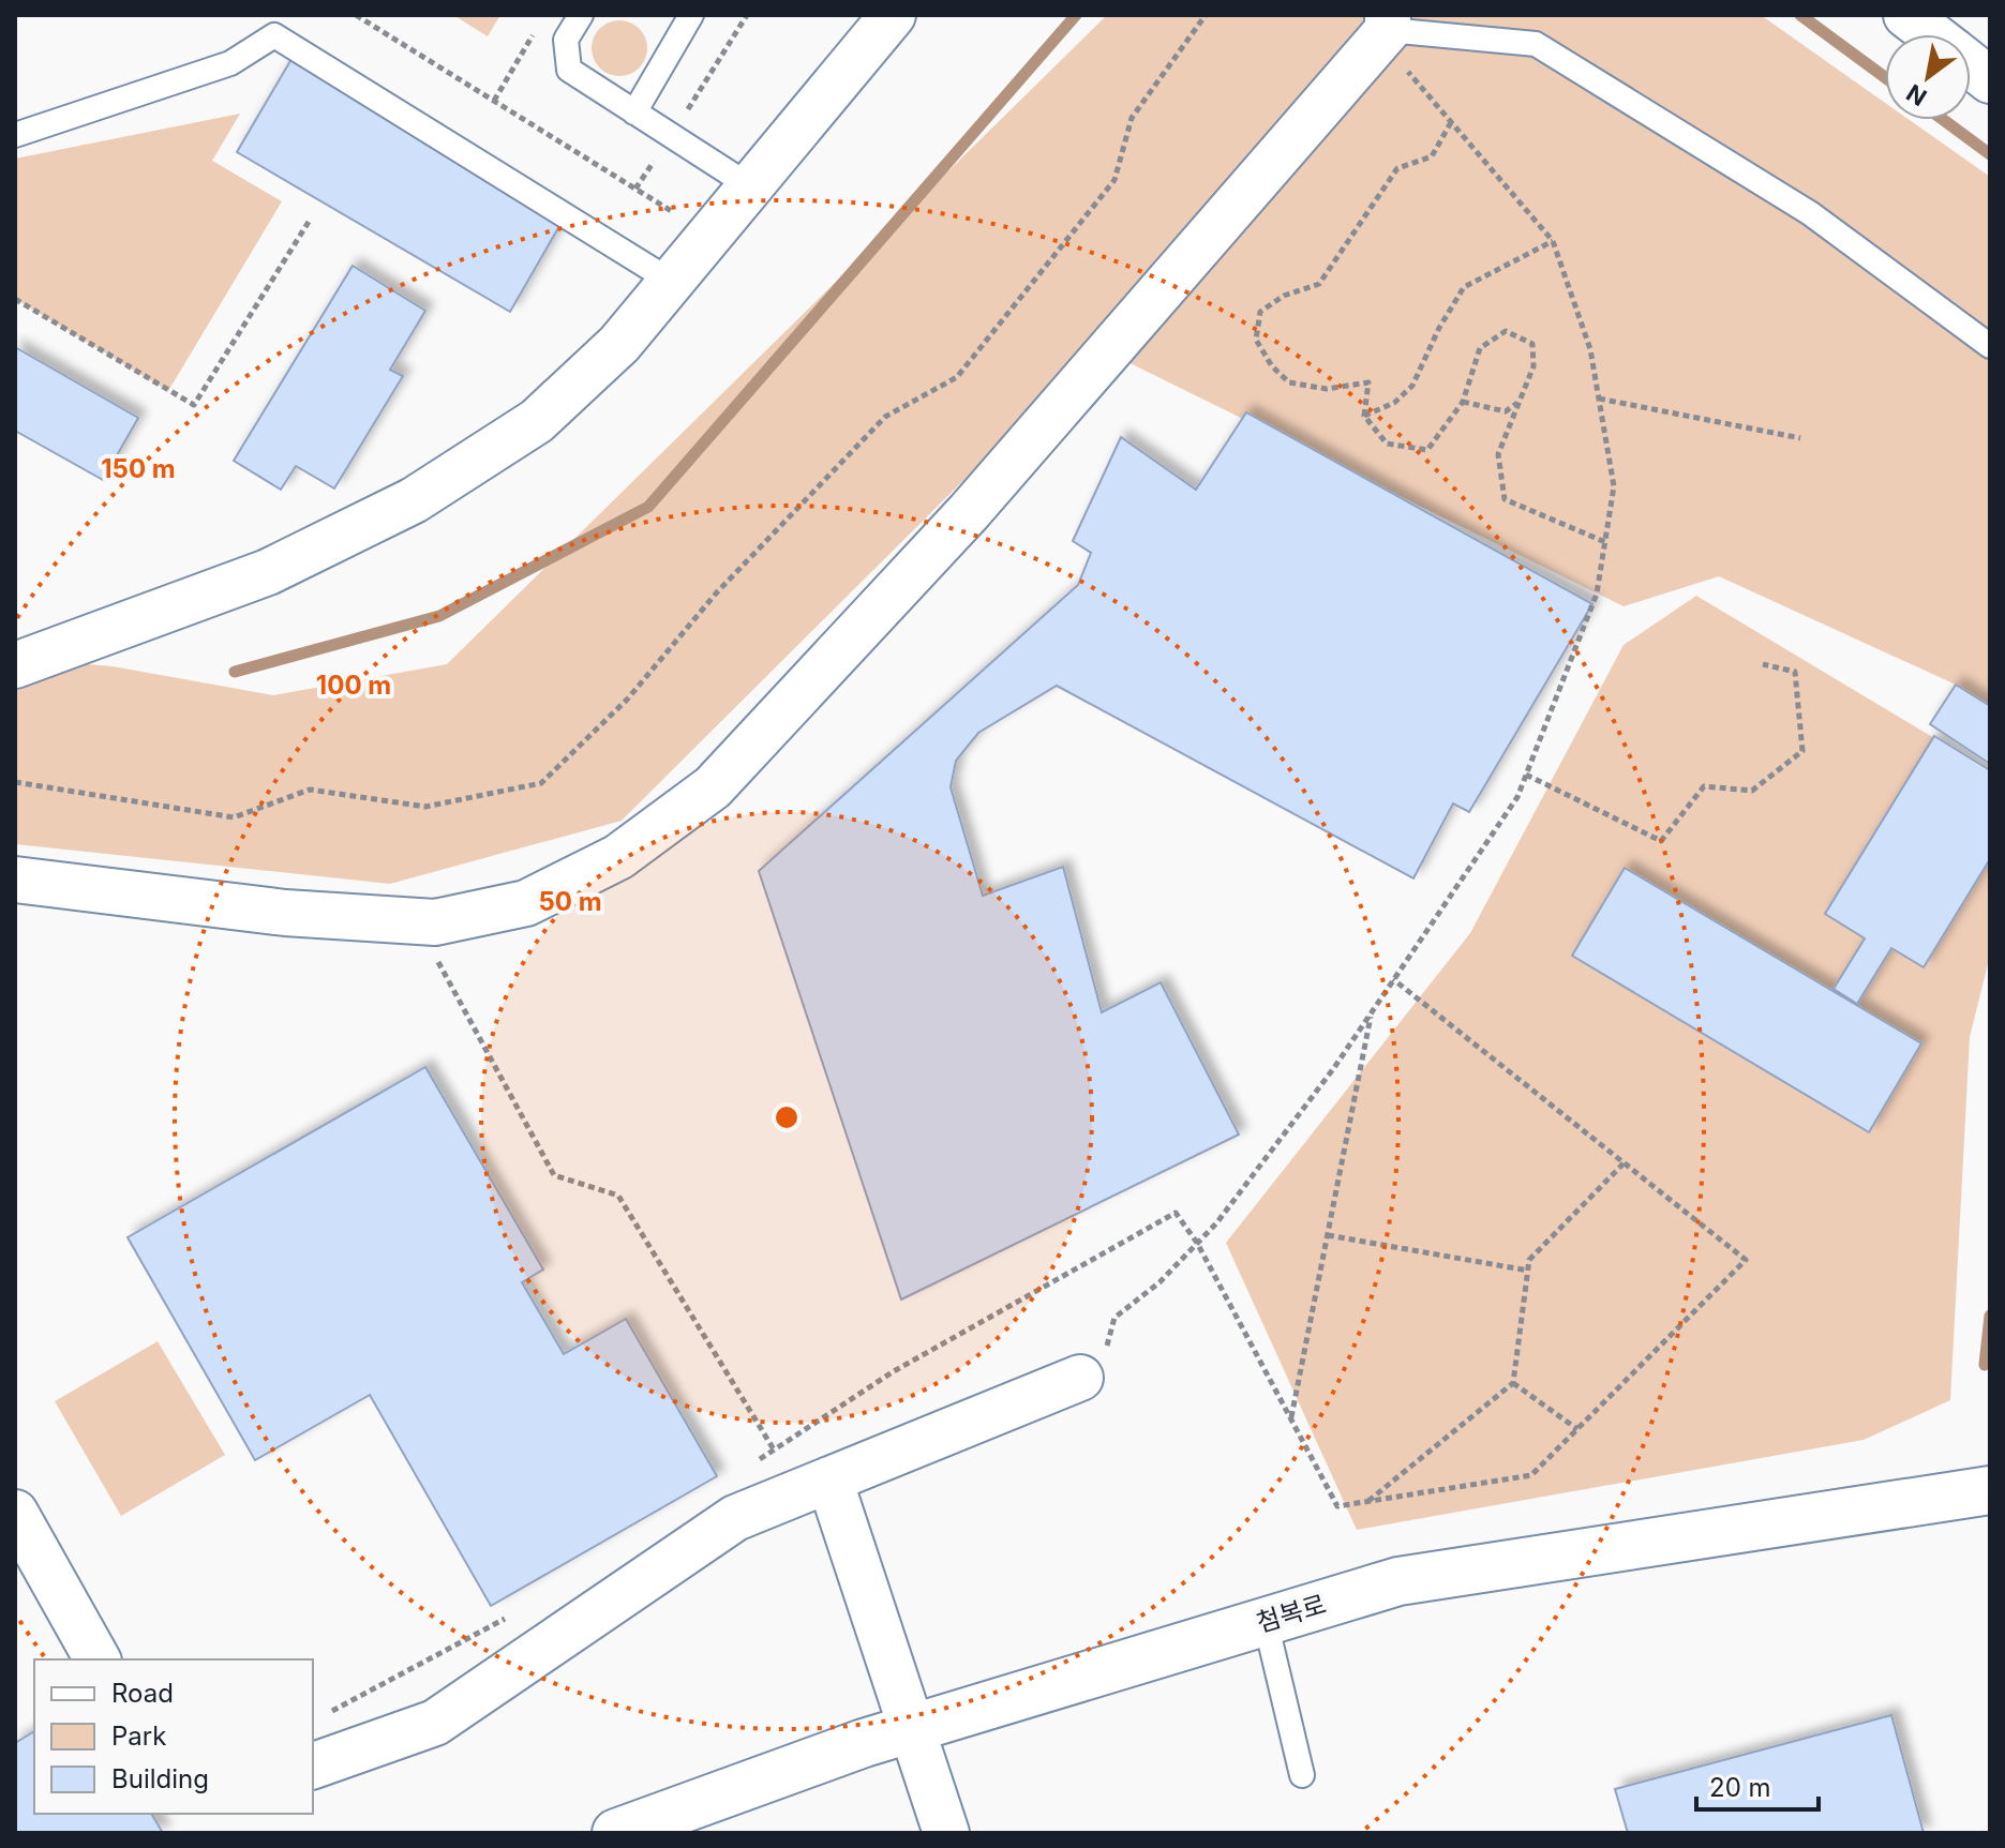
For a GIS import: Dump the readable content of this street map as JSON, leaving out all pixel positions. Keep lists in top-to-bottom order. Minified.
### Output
{"streets":{"street":["첨복로"]},"legend":["Road","Park","Building"],"scale_bar":"20 m","north":"bottom left","rings":["150 m","100 m","50 m"]}
